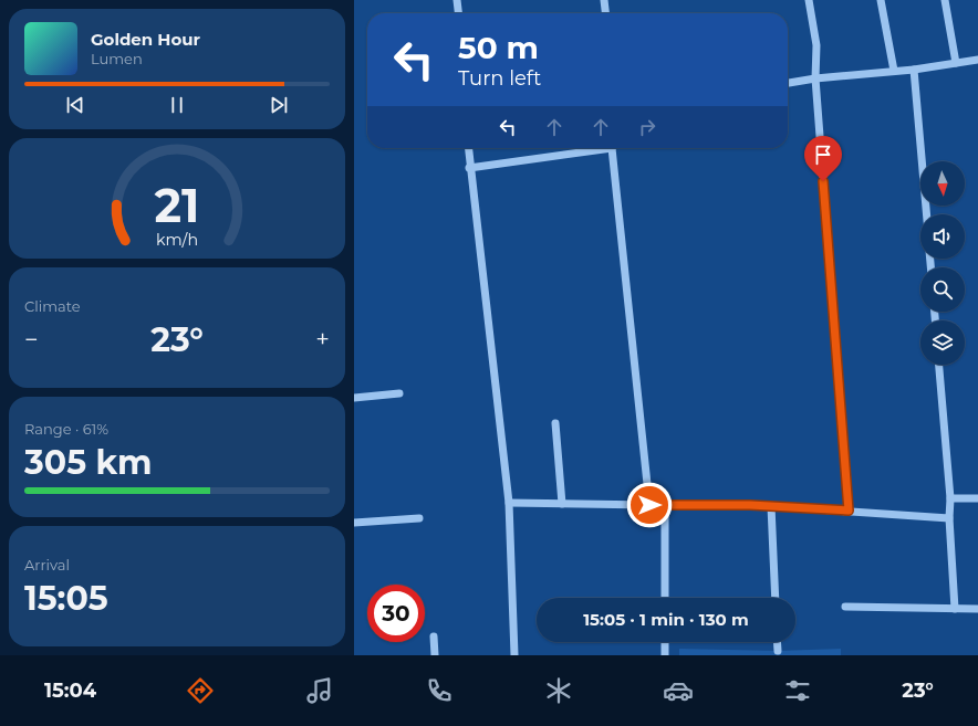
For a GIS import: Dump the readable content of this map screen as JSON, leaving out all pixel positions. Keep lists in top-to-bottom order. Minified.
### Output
{"north":"bottom","page":{"turn":["50 m","Turn left"],"song":["Golden Hour","Lumen"],"tile":["Climate",["Range · 61%","305 km"],["Arrival","15:05"]],"heat":["−","23°","+"],"limit":"30","trip":"15:05 · 1 min · 130 m","tabs":["15:04","23°"],"gauge":["21","km/h"]}}
